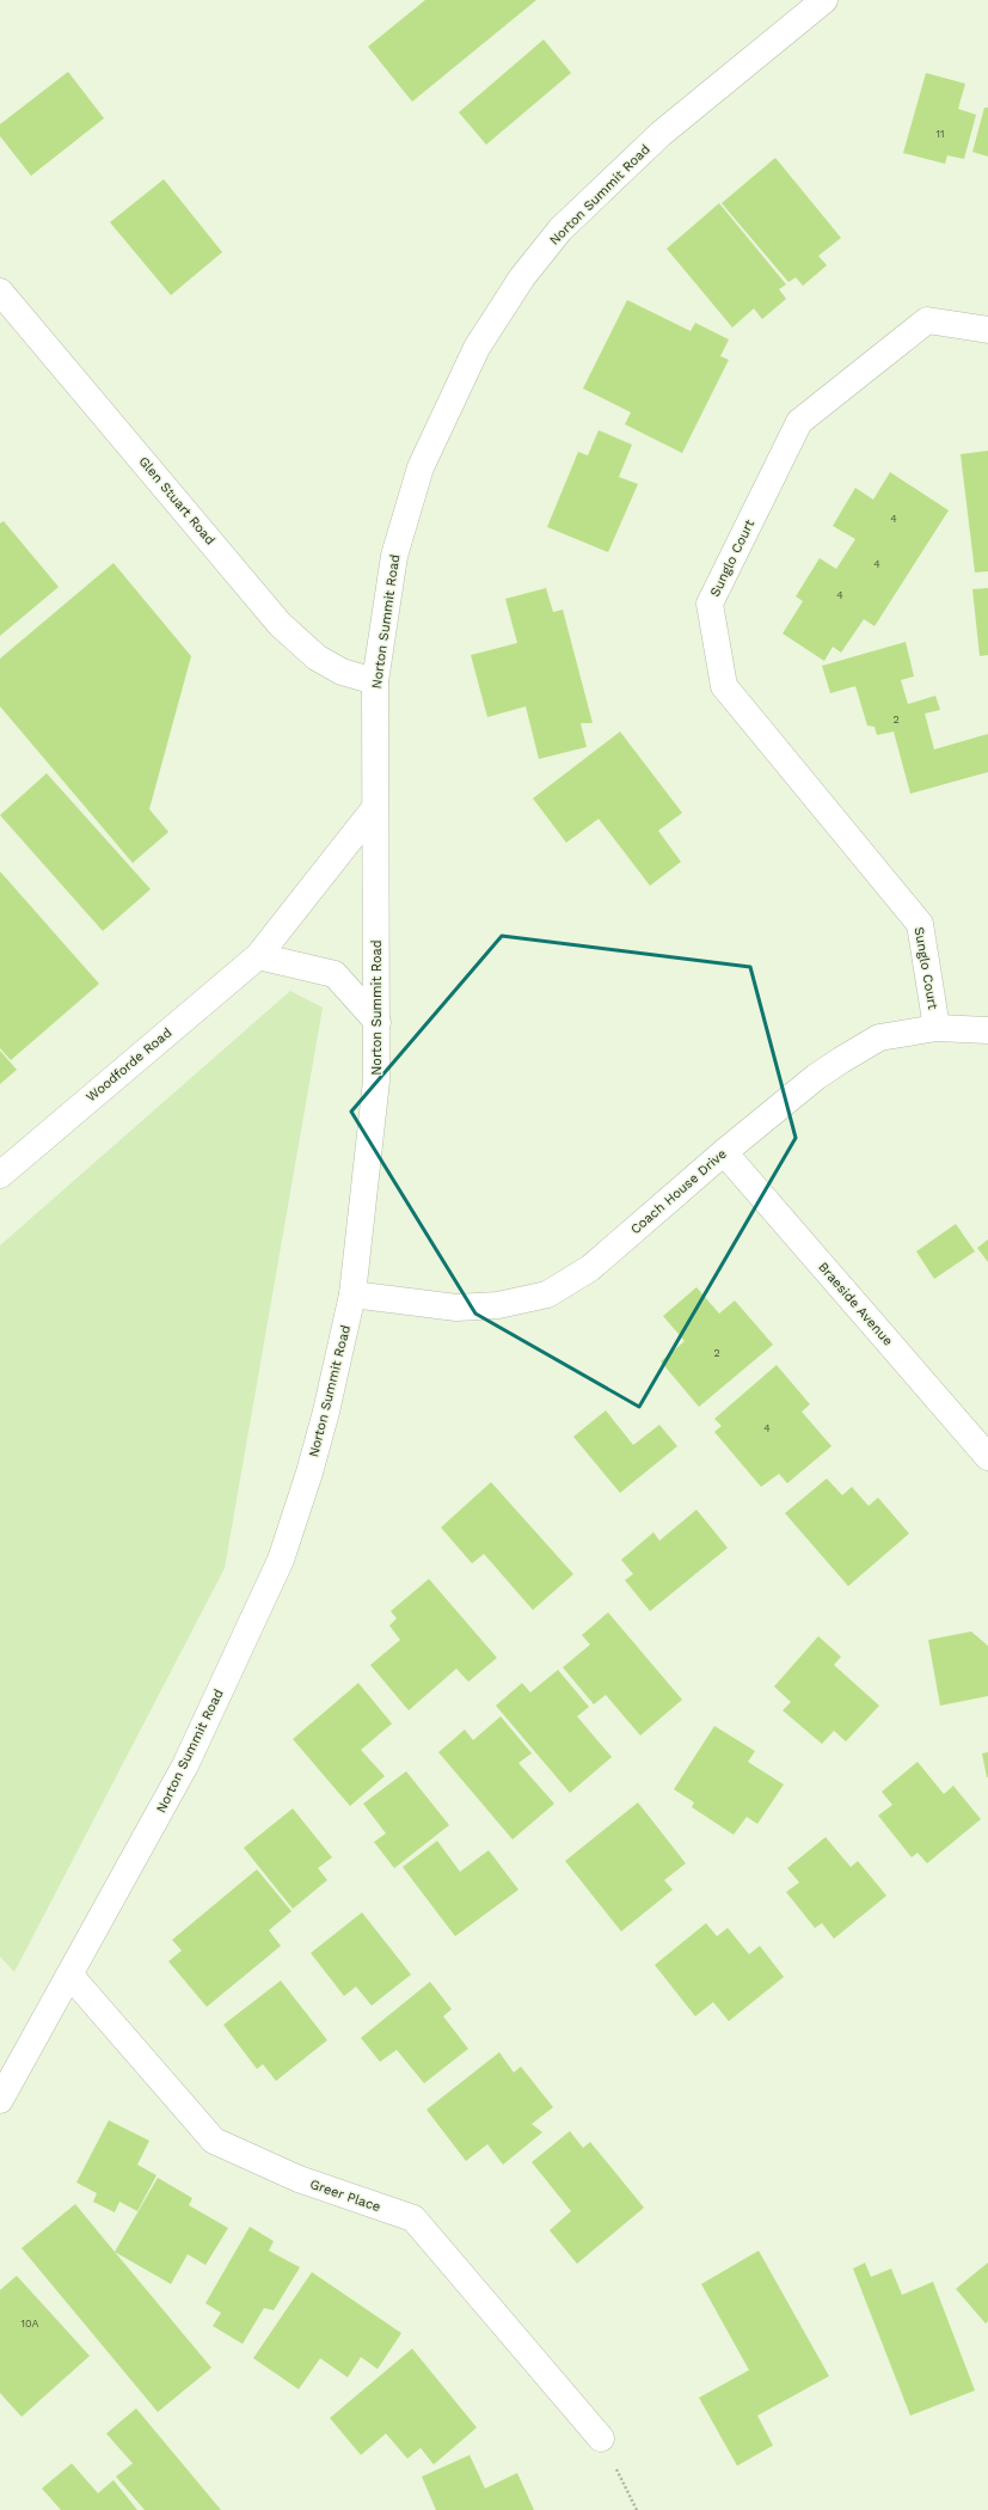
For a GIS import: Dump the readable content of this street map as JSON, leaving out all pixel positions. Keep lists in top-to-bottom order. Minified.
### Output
{"streets":{"street":["Norton Summit Road","Glen Stuart Road","Sunglo Court","Woodforde Road","Coach House Drive","Braeside Avenue","Greer Place"]},"crossings":[["Norton Summit Road","Glen Stuart Road"],["Norton Summit Road","Woodforde Road"],["Norton Summit Road","Coach House Drive"],["Norton Summit Road","Greer Place"],["Sunglo Court","Coach House Drive"],["Coach House Drive","Braeside Avenue"]],"house_numbers":["11","4","4","4","2","2","4","10A"]}
